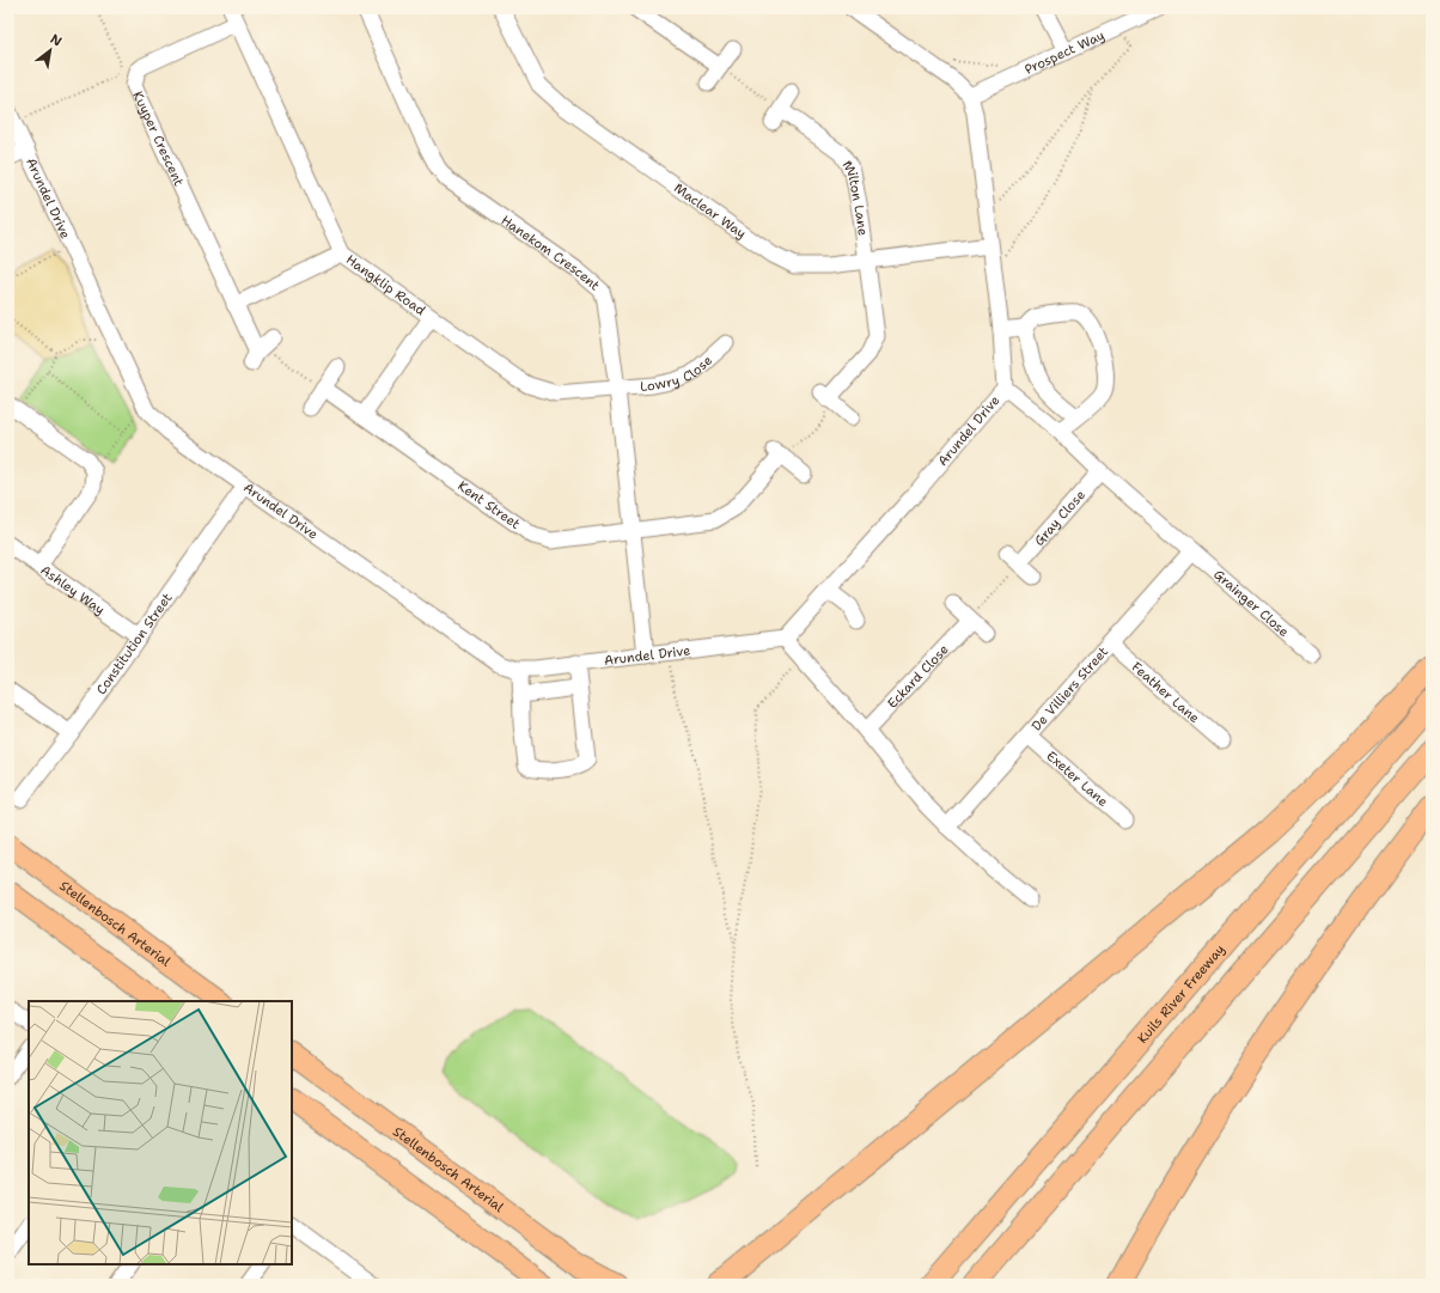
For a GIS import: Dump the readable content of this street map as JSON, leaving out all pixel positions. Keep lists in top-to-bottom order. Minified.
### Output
{"streets":{"highway":["Kuils River Freeway"],"main road":["Stellenbosch Arterial"],"street":["Prospect Way","Kuyper Crescent","Arundel Drive","Milton Lane","Maclear Way","Hanekom Crescent","Hangklip Road","Lowry Close","Kent Street","Gray Close","Ashley Way","Grainger Close","Constitution Street","Eckard Close","De Villiers Street","Feather Lane","Exeter Lane"]},"crossings":[["Prospect Way","Arundel Drive"],["Kuyper Crescent","Hangklip Road"],["Arundel Drive","Maclear Way"],["Arundel Drive","Hanekom Crescent"],["Arundel Drive","Constitution Street"],["Milton Lane","Maclear Way"],["Hanekom Crescent","Hangklip Road"],["Hanekom Crescent","Lowry Close"],["Hanekom Crescent","Kent Street"],["Hangklip Road","Lowry Close"],["Ashley Way","Constitution Street"],["Grainger Close","De Villiers Street"],["De Villiers Street","Feather Lane"],["De Villiers Street","Exeter Lane"]],"north":"top right"}
